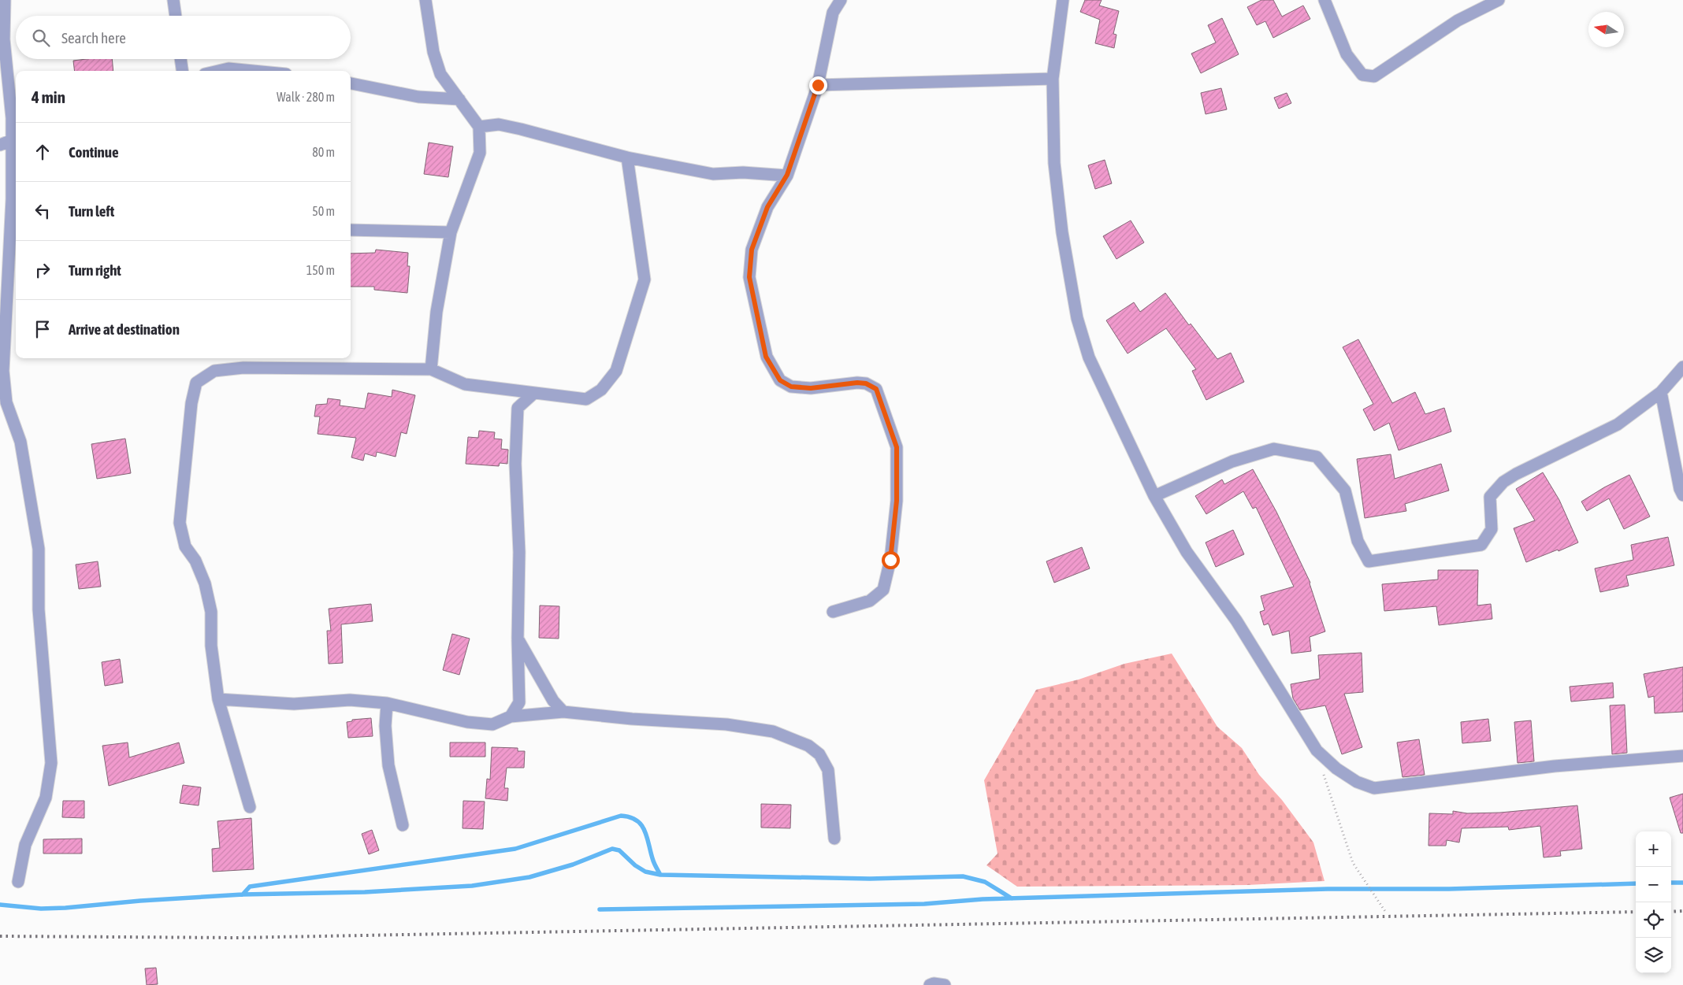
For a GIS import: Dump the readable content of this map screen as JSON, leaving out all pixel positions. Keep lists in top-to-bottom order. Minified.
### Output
{"north":"left","page":{"search":"Search here","heading":["4 min","Walk · 280 m"],"list":[["Continue","80 m"],["Turn left","50 m"],["Turn right","150 m"],"Arrive at destination"],"map_buttons":["+","−"]}}
